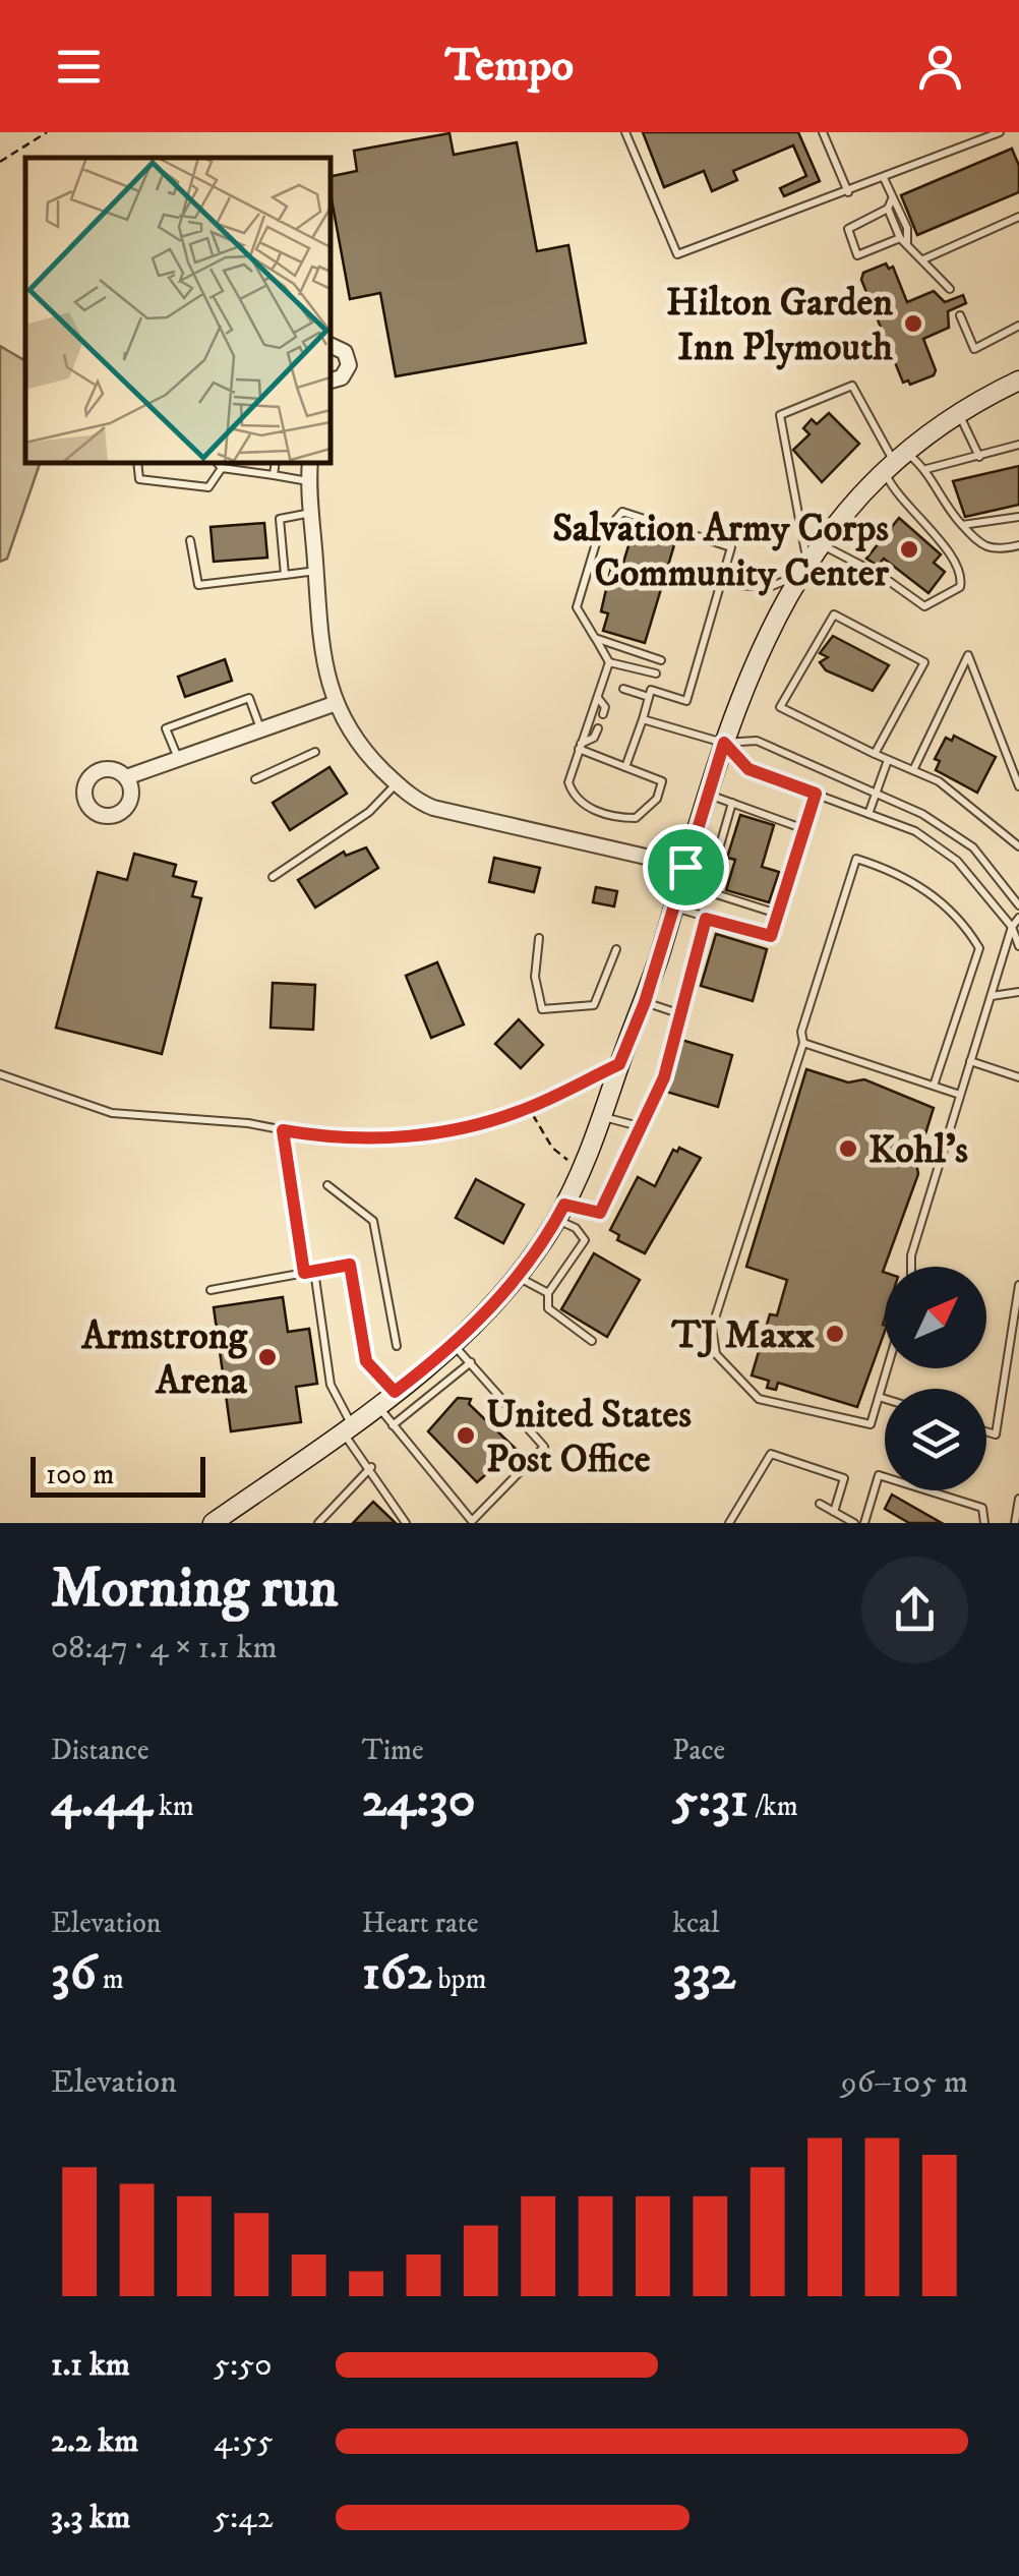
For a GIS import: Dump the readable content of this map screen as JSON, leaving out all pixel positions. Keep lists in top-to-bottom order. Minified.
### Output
{"places":["Hilton Garden Inn Plymouth","Salvation Army Corps Community Center","Kohl's","TJ Maxx","Armstrong Arena","United States Post Office"],"scale_bar":"100 m","north":"top right","page":{"header":"Tempo","scale":"100 m","heading":["Morning run","08:47 · 4 × 1.1 km"],"stats":[["Distance","4.44 km"],["Time","24:30"],["Pace","5:31 /km"],["Elevation","36 m"],["Heart rate","162 bpm"],["kcal","332"]],"chart":["Elevation","96–105 m"],"list":[{"name":"1.1 km","note":"5:50"},{"name":"2.2 km","note":"4:55"},{"name":"3.3 km","note":"5:42"}]}}
